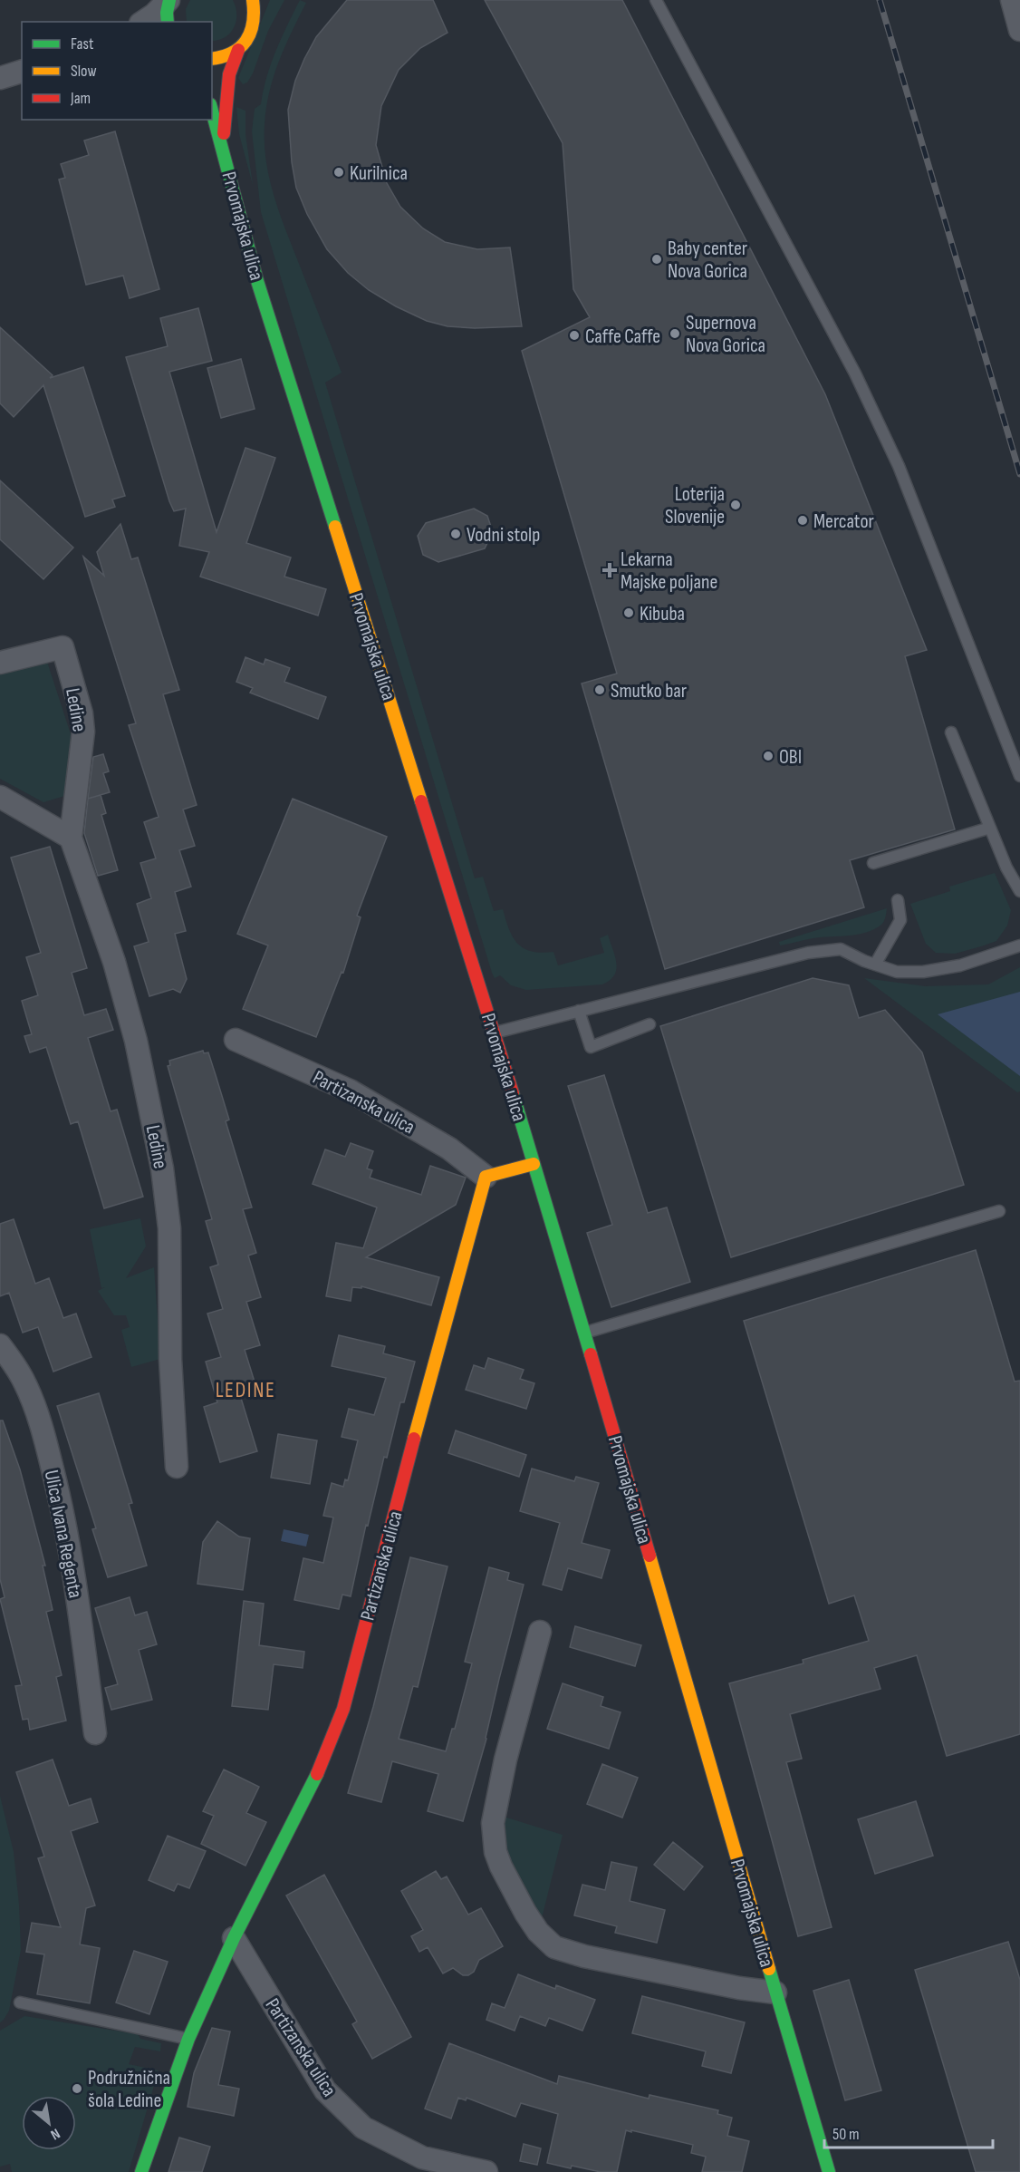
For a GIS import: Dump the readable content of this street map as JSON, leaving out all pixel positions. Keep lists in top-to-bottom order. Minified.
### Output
{"streets":{"street":["Prvomajska ulica","Ledine","Partizanska ulica","Ulica Ivana Regenta"]},"districts":["LEDINE"],"places":{"other":["Kurilnica","Baby center Nova Gorica","Supernova Nova Gorica","Caffe Caffe","Loterija Slovenije","Mercator","Vodni stolp","Kibuba","Smutko bar","OBI","Podružnična šola Ledine"],"health":["Lekarna Majske poljane"]},"legend":["Fast","Slow","Jam"],"scale_bar":"50 m","north":"bottom right"}
